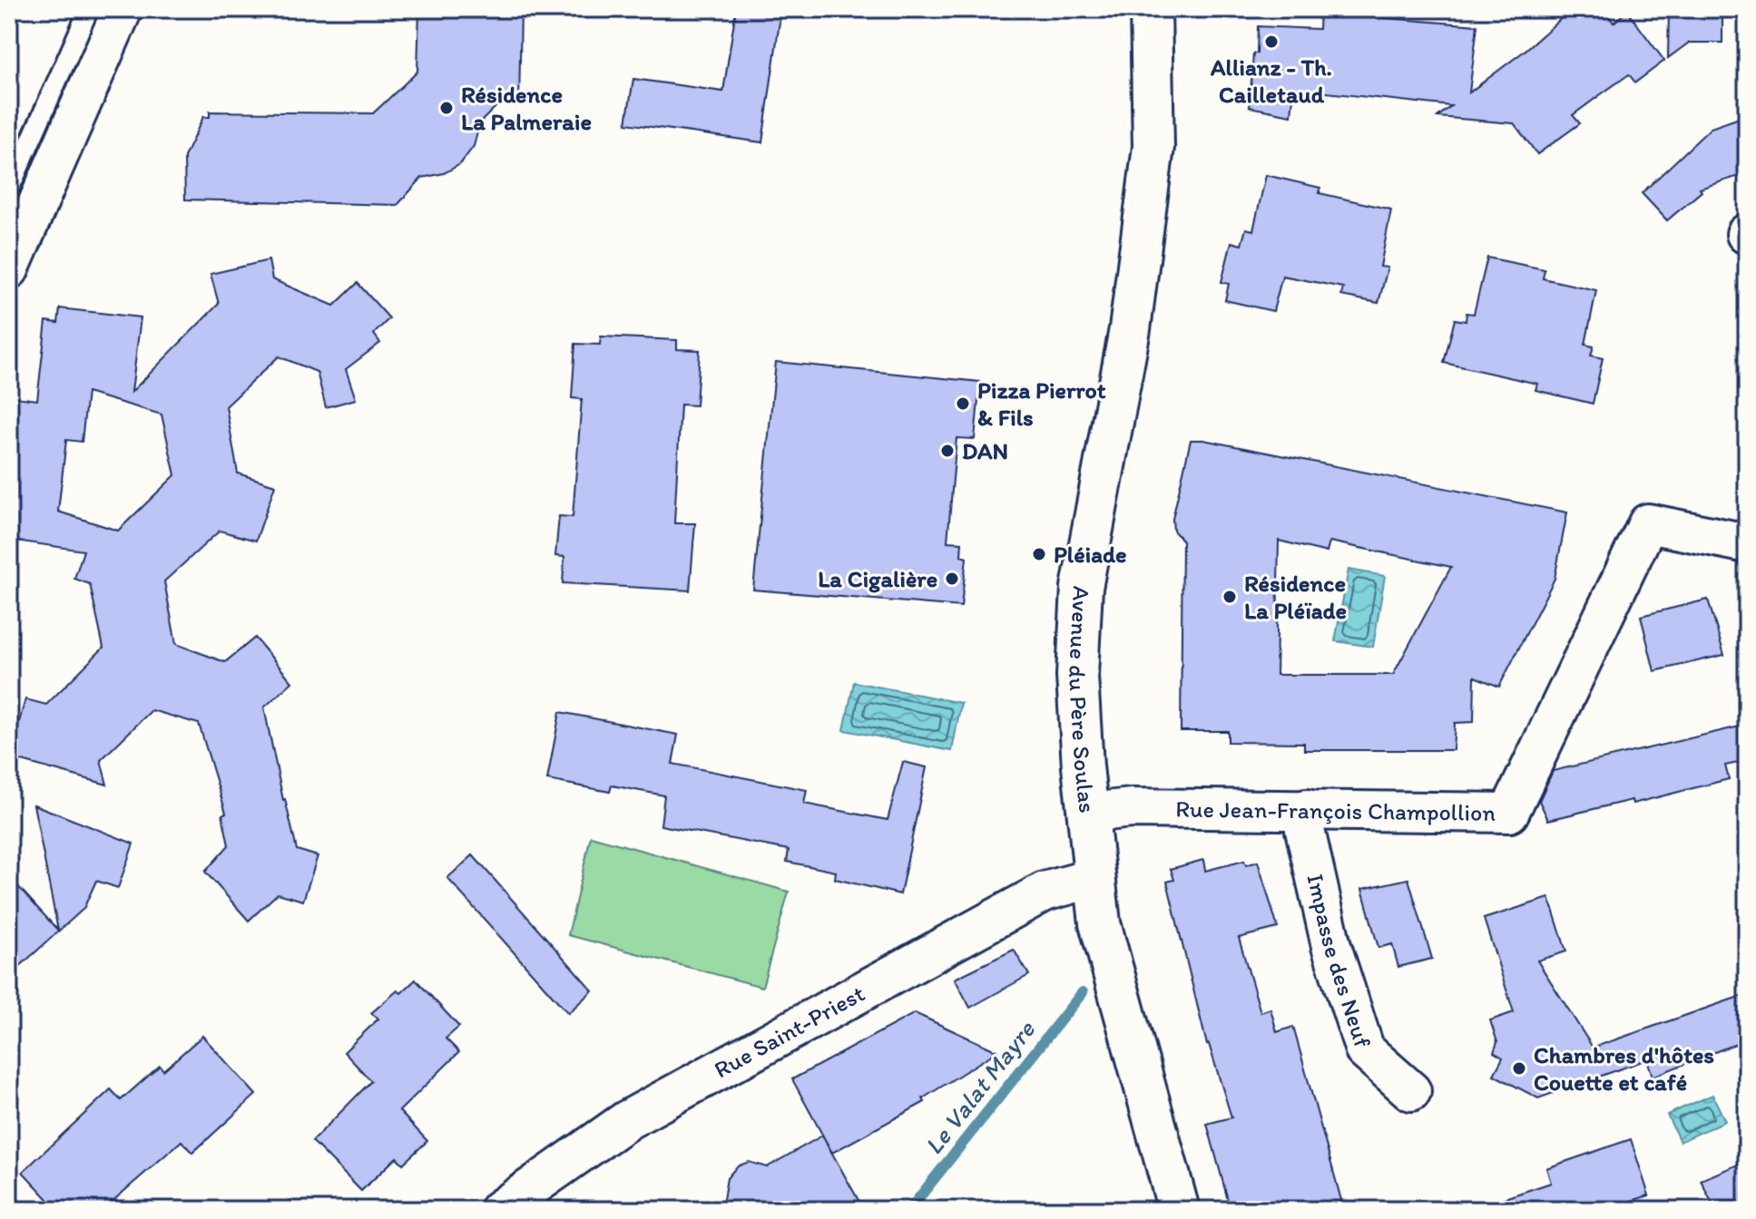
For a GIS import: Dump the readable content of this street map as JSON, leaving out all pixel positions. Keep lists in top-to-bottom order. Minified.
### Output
{"streets":{"main road":["Avenue du Père Soulas"],"street":["Rue Jean-François Champollion","Impasse des Neuf","Rue Saint-Priest"]},"crossings":[["Avenue du Père Soulas","Rue Jean-François Champollion"],["Avenue du Père Soulas","Rue Saint-Priest"],["Rue Jean-François Champollion","Impasse des Neuf"]],"water":["Le Valat Mayre"],"places":["Allianz - Th. Cailletaud","Résidence La Palmeraie","Pizza Pierrot & Fils","DAN","Pléiade","La Cigalière","Résidence La Pléïade","Chambres d'hôtes Couette et café"]}
